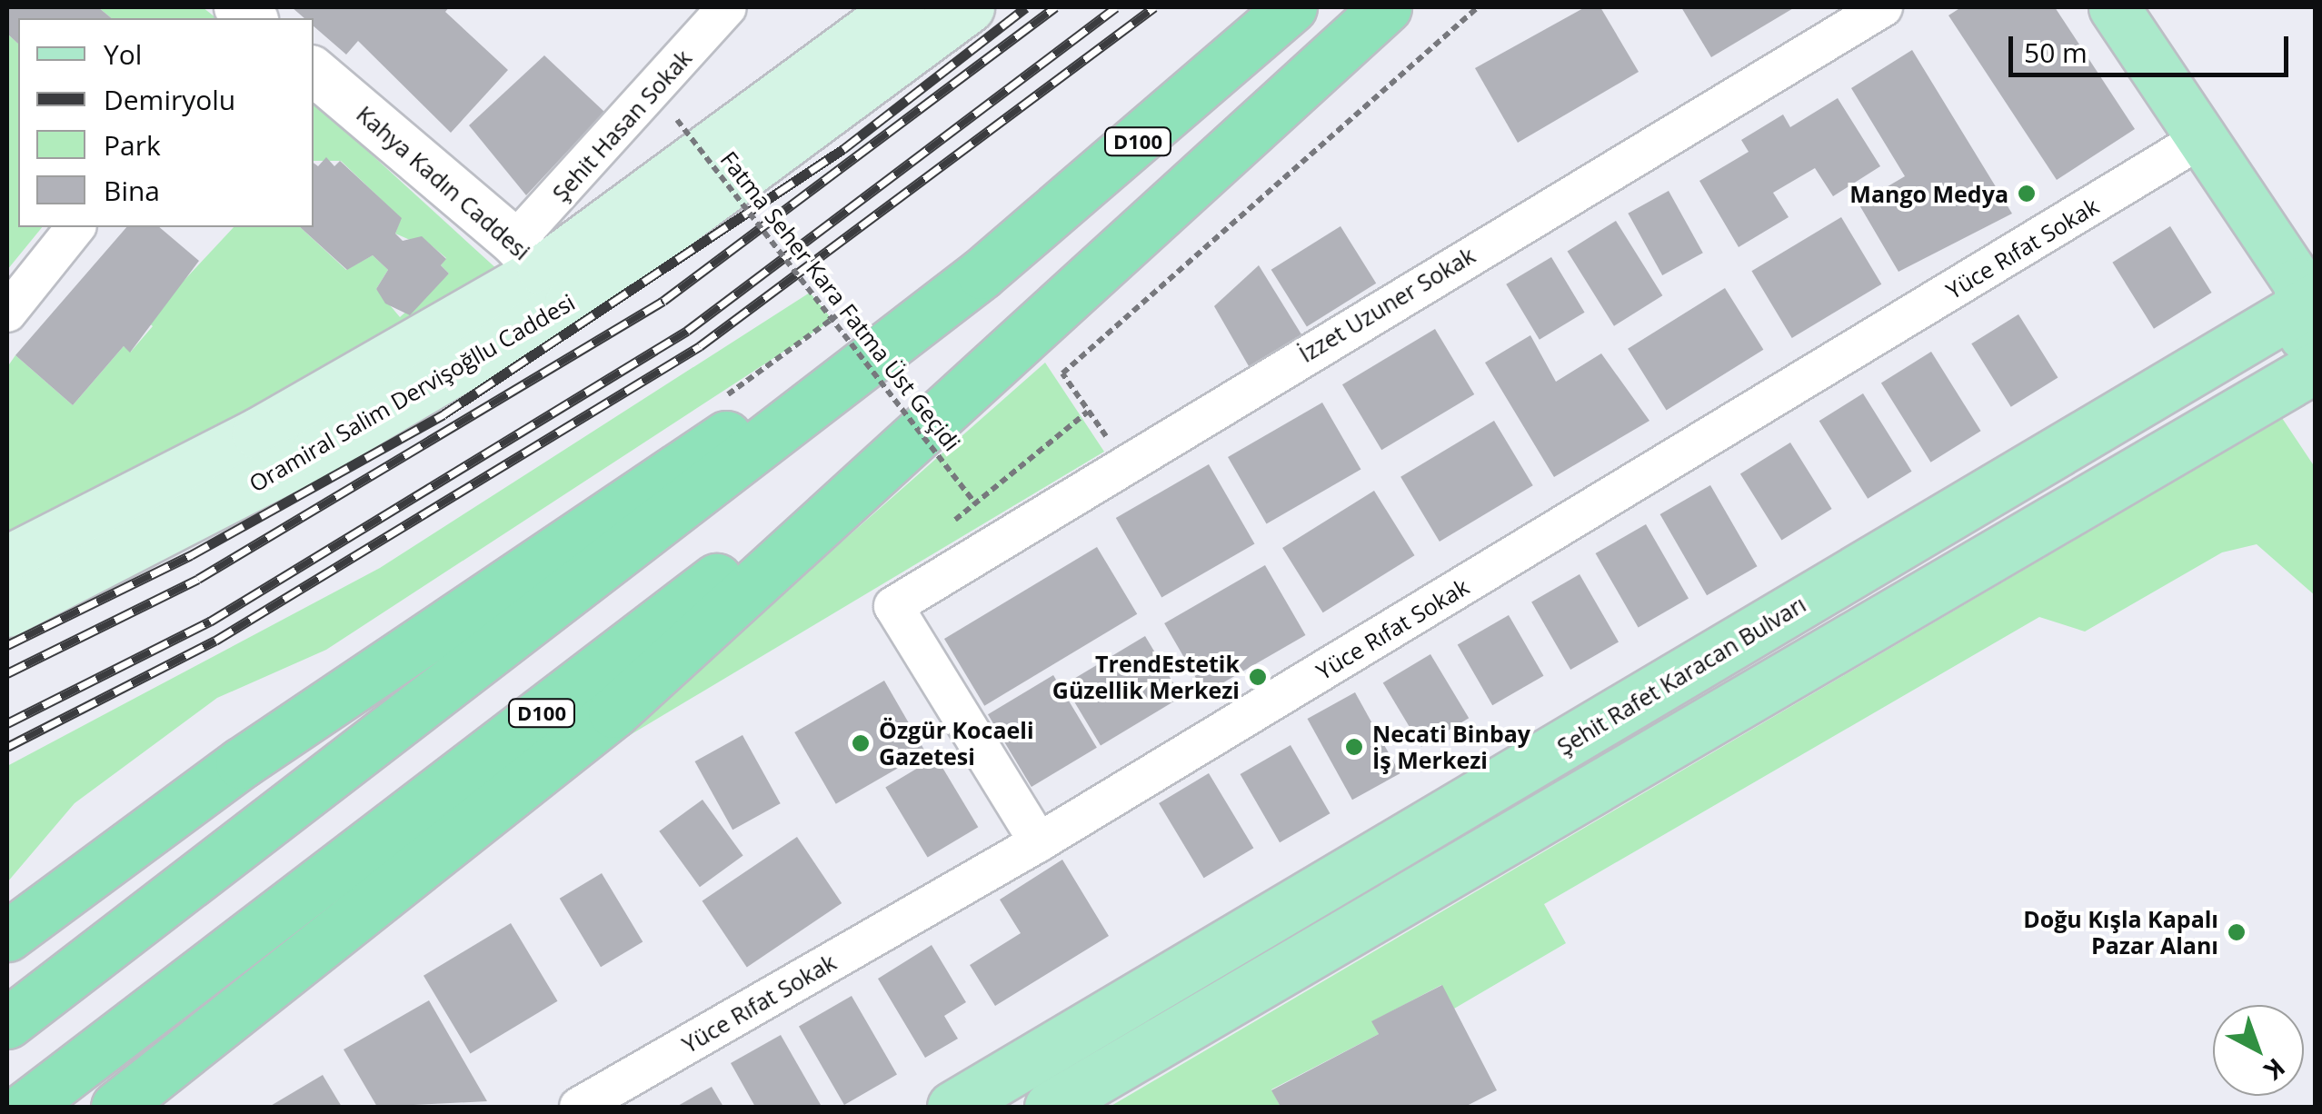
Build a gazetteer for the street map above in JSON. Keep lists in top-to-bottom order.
{
  "streets": {
    "highway": ["D100"],
    "main road": ["Oramiral Salim Dervişoğllu Caddesi", "Şehit Rafet Karacan Bulvarı"],
    "street": [
      "Şehit Hasan Sokak",
      "Kahya Kadın Caddesi",
      "Yüce Rıfat Sokak",
      "İzzet Uzuner Sokak"
    ],
    "path": ["Fatma Seher Kara Fatma Üst Geçidi"]
  },
  "crossings": [
    ["Şehit Hasan Sokak", "Kahya Kadın Caddesi"],
    ["Şehit Hasan Sokak", "Oramiral Salim Dervişoğllu Caddesi"],
    ["Kahya Kadın Caddesi", "Oramiral Salim Dervişoğllu Caddesi"],
    ["Yüce Rıfat Sokak", "İzzet Uzuner Sokak"]
  ],
  "places": [
    "Mango Medya",
    "TrendEstetik Güzellik Merkezi",
    "Özgür Kocaeli Gazetesi",
    "Necati Binbay İş Merkezi",
    "Doğu Kışla Kapalı Pazar Alanı"
  ],
  "legend": [
    "Yol",
    "Demiryolu",
    "Park",
    "Bina"
  ],
  "scale_bar": "50 m",
  "north": "bottom right"
}
